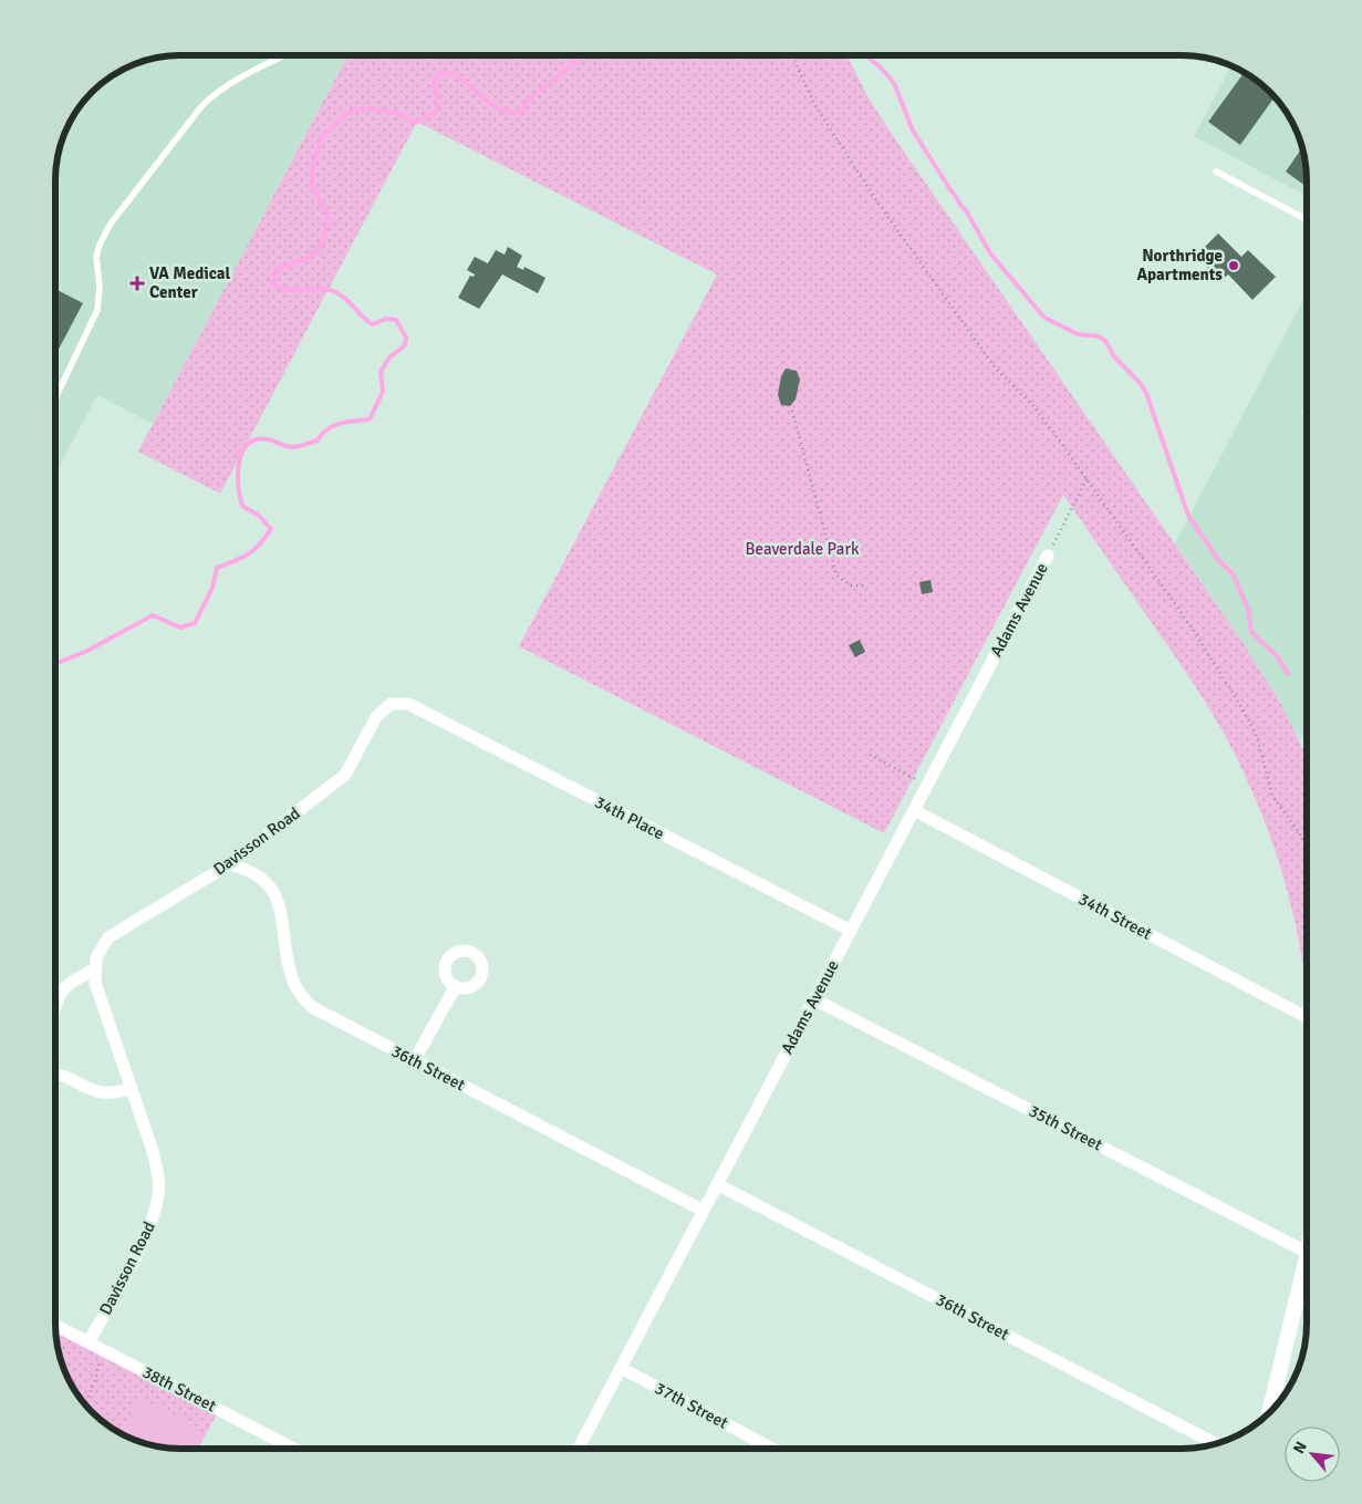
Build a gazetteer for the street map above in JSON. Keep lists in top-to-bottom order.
{
  "streets": {
    "street": [
      "Adams Avenue",
      "34th Place",
      "Davisson Road",
      "34th Street",
      "36th Street",
      "35th Street",
      "38th Street",
      "37th Street"
    ]
  },
  "crossings": [
    ["Adams Avenue", "34th Place"],
    ["Adams Avenue", "34th Street"],
    ["Adams Avenue", "36th Street"],
    ["Adams Avenue", "35th Street"],
    ["Adams Avenue", "37th Street"],
    ["34th Place", "Davisson Road"],
    ["Davisson Road", "36th Street"],
    ["Davisson Road", "38th Street"]
  ],
  "parks": ["Beaverdale Park"],
  "places": {
    "other": ["Northridge Apartments"],
    "health": ["VA Medical Center"]
  },
  "north": "top left"
}
